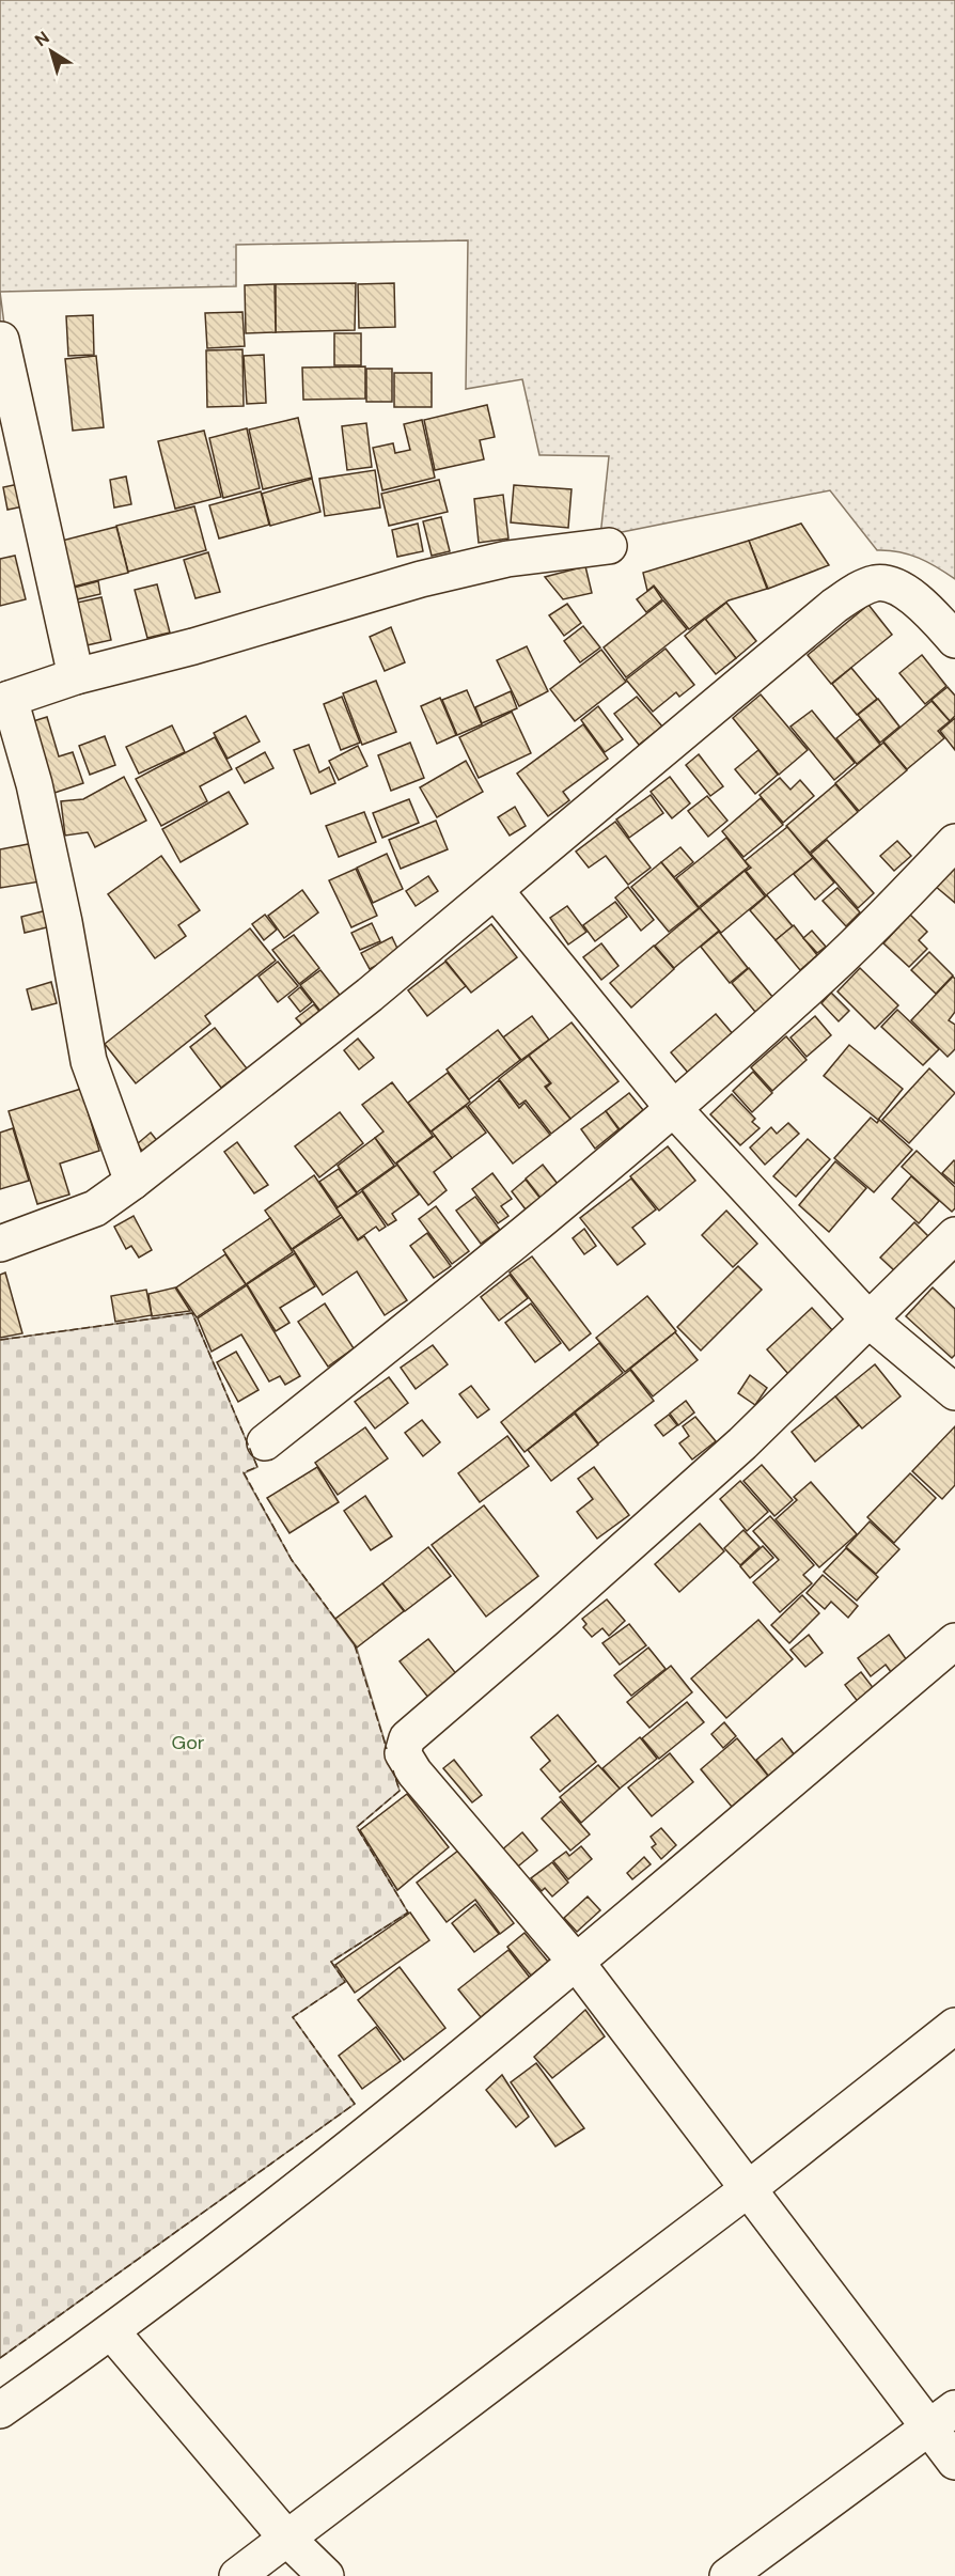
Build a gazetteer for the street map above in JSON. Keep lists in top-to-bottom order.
{
  "parks": ["Gor"],
  "north": "top left"
}
